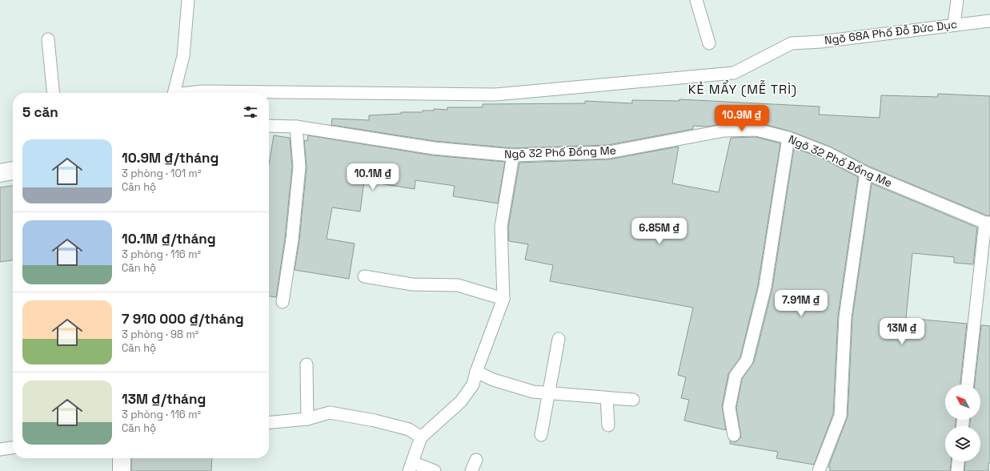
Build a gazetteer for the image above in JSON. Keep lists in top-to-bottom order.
{
  "streets": {
    "lane": ["Ngõ 68A Phố Đỗ Đức Dục", "Ngõ 32 Phố Đồng Me"]
  },
  "districts": ["KẺ MẨY (MỄ TRÌ)"],
  "north": "top left",
  "page": {
    "heading": "5 căn",
    "price": [
      "10.9M ₫",
      "10.1M ₫",
      "6.85M ₫",
      "7.91M ₫",
      "13M ₫"
    ],
    "list": [
      {
        "name": "10.9M ₫/tháng",
        "note": "3 phòng · 101 m² · Căn hộ"
      },
      {
        "name": "10.1M ₫/tháng",
        "note": "3 phòng · 116 m² · Căn hộ"
      },
      {
        "name": "7 910 000 ₫/tháng",
        "note": "3 phòng · 98 m² · Căn hộ"
      },
      {
        "name": "13M ₫/tháng",
        "note": "3 phòng · 116 m² · Căn hộ"
      }
    ]
  }
}
